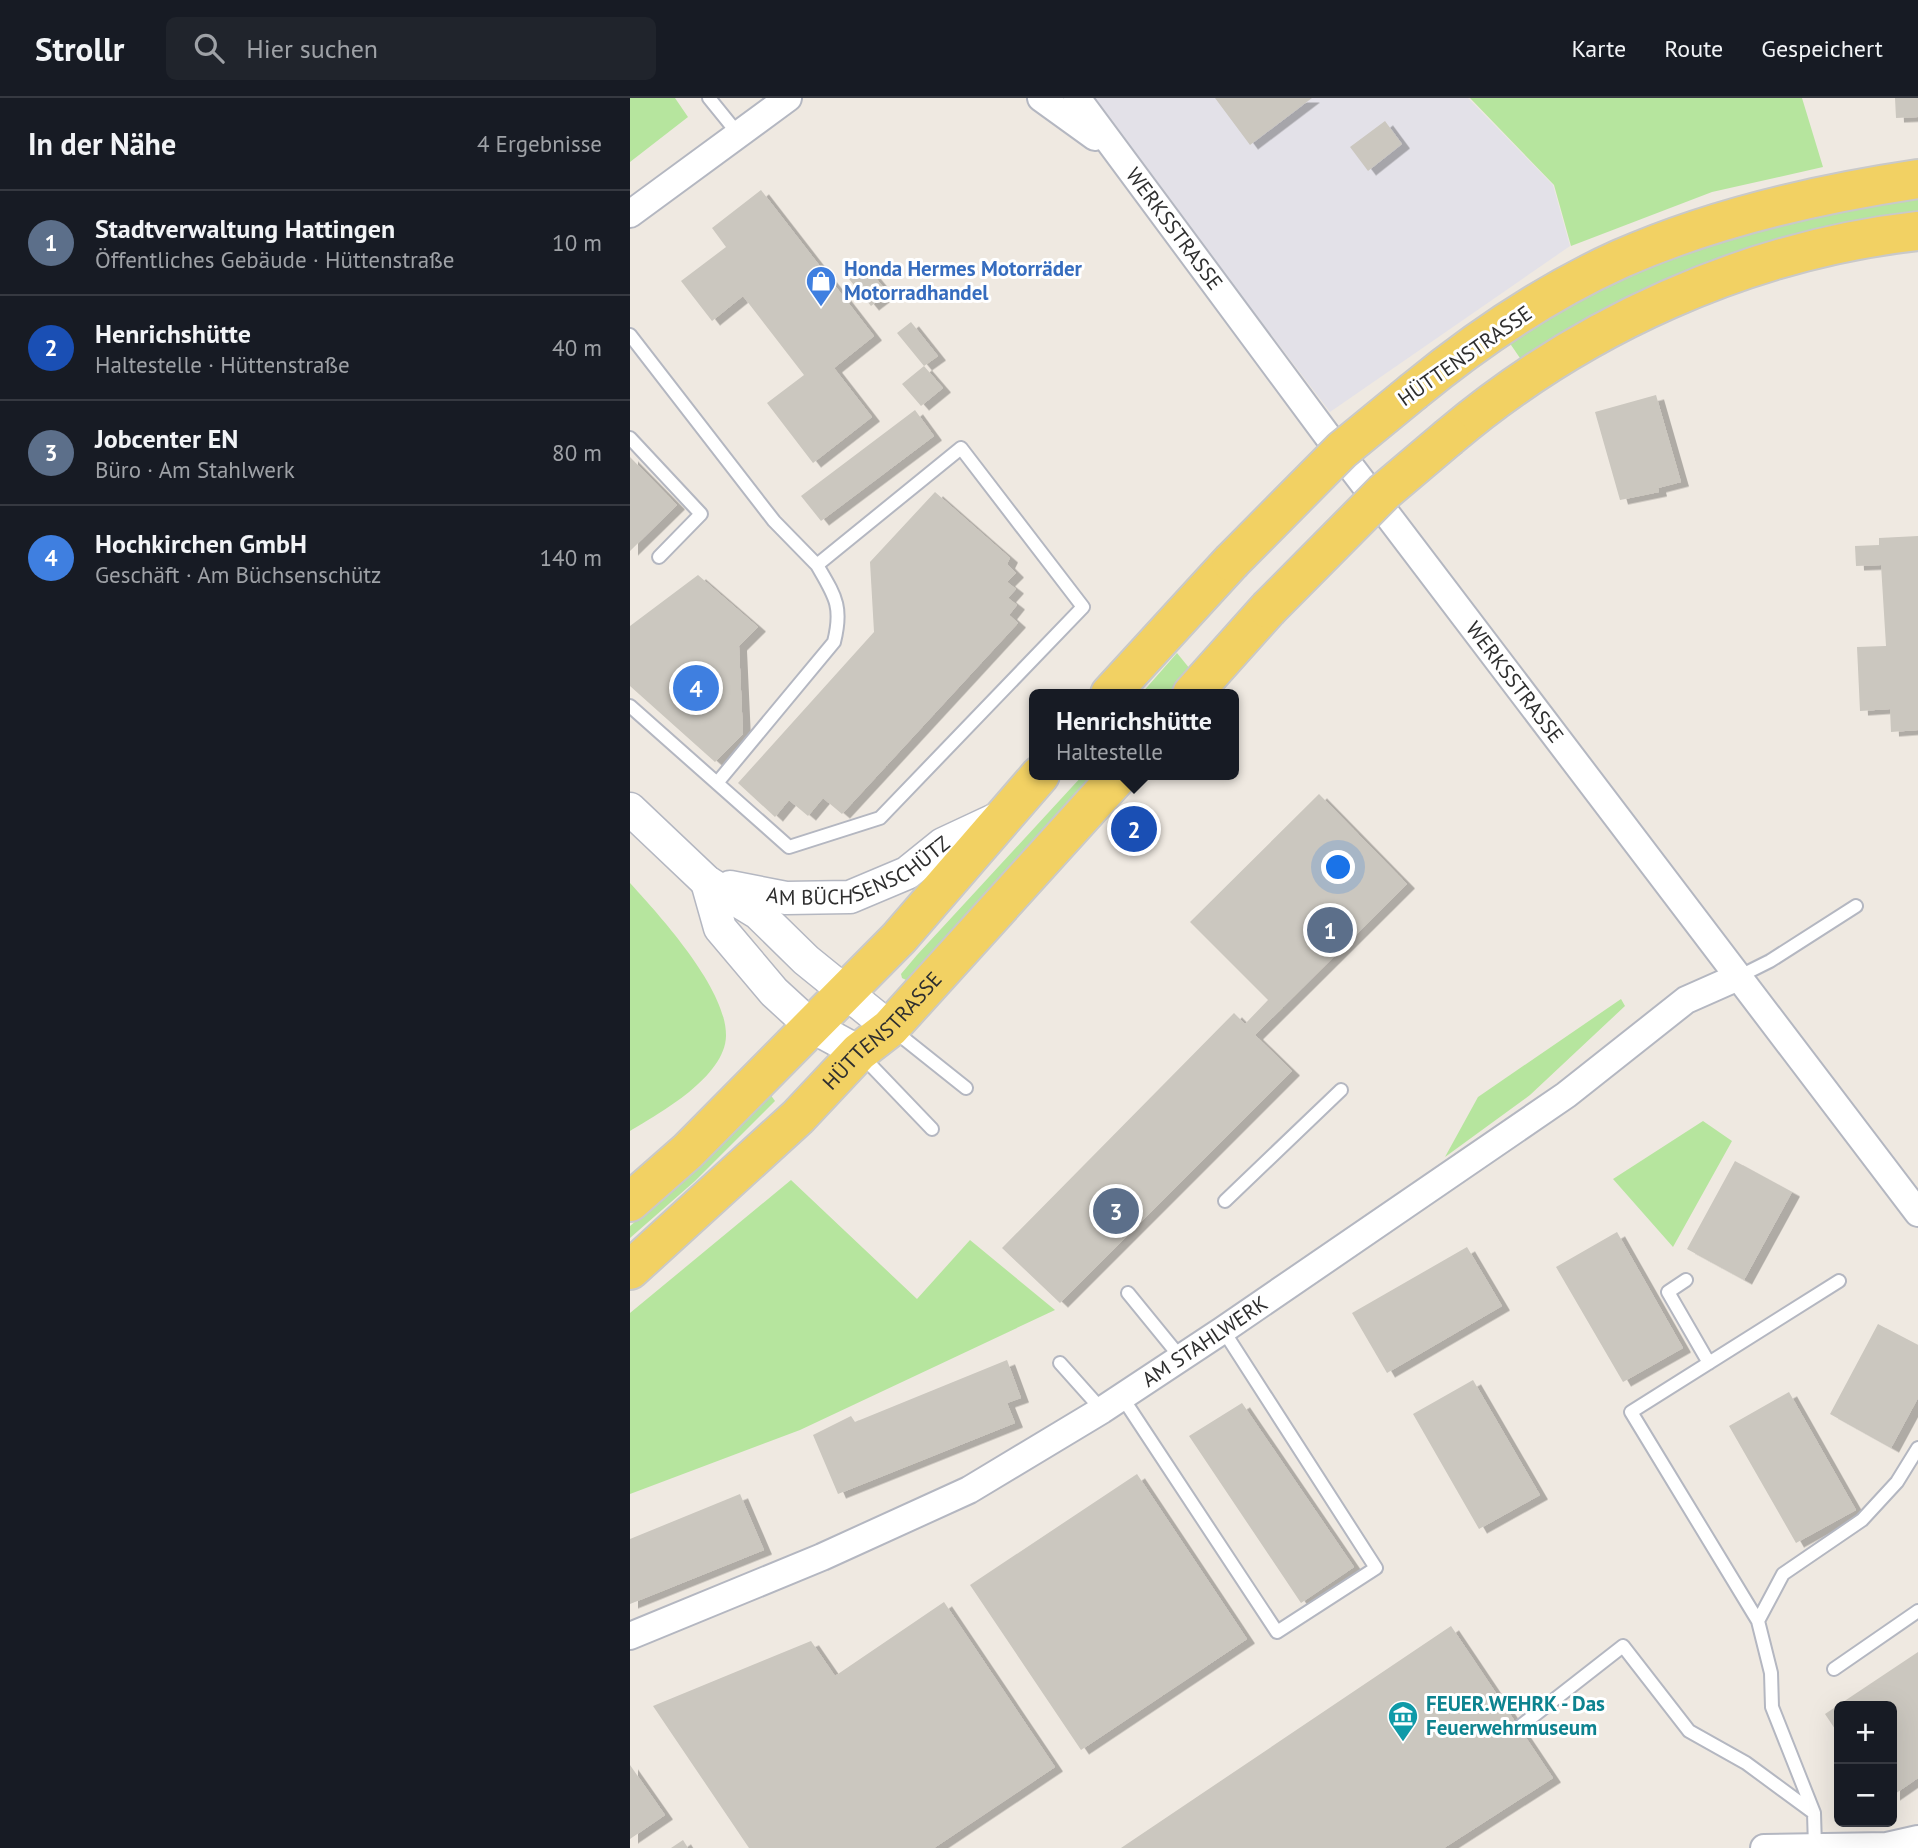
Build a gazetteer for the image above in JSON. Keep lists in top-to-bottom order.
{
  "streets": {
    "main road": ["HÜTTENSTRASSE"],
    "street": ["WERKSSTRASSE", "AM BÜCHSENSCHÜTZ", "AM STAHLWERK"]
  },
  "crossings": [
    ["WERKSSTRASSE", "AM STAHLWERK"],
    ["HÜTTENSTRASSE", "AM BÜCHSENSCHÜTZ"]
  ],
  "places": {
    "shop": ["Honda Hermes Motorräder Motorradhandel"],
    "museum": ["FEUER.WEHRK - Das Feuerwehrmuseum"]
  },
  "page": {
    "header": "Strollr",
    "search": "Hier suchen",
    "nav": ["Karte", "Route", "Gespeichert"],
    "heading": ["In der Nähe", "4 Ergebnisse"],
    "list": [
      {
        "mark": "1",
        "name": "Stadtverwaltung Hattingen",
        "note": "Öffentliches Gebäude · Hüttenstraße",
        "value": "10 m"
      },
      {
        "mark": "2",
        "name": "Henrichshütte",
        "note": "Haltestelle · Hüttenstraße",
        "value": "40 m"
      },
      {
        "mark": "3",
        "name": "Jobcenter EN",
        "note": "Büro · Am Stahlwerk",
        "value": "80 m"
      },
      {
        "mark": "4",
        "name": "Hochkirchen GmbH",
        "note": "Geschäft · Am Büchsenschütz",
        "value": "140 m"
      }
    ],
    "pins": [
      "4",
      "2",
      "1",
      "3"
    ],
    "popup": ["Henrichshütte", "Haltestelle"],
    "map_buttons": ["+", "−"]
  }
}
